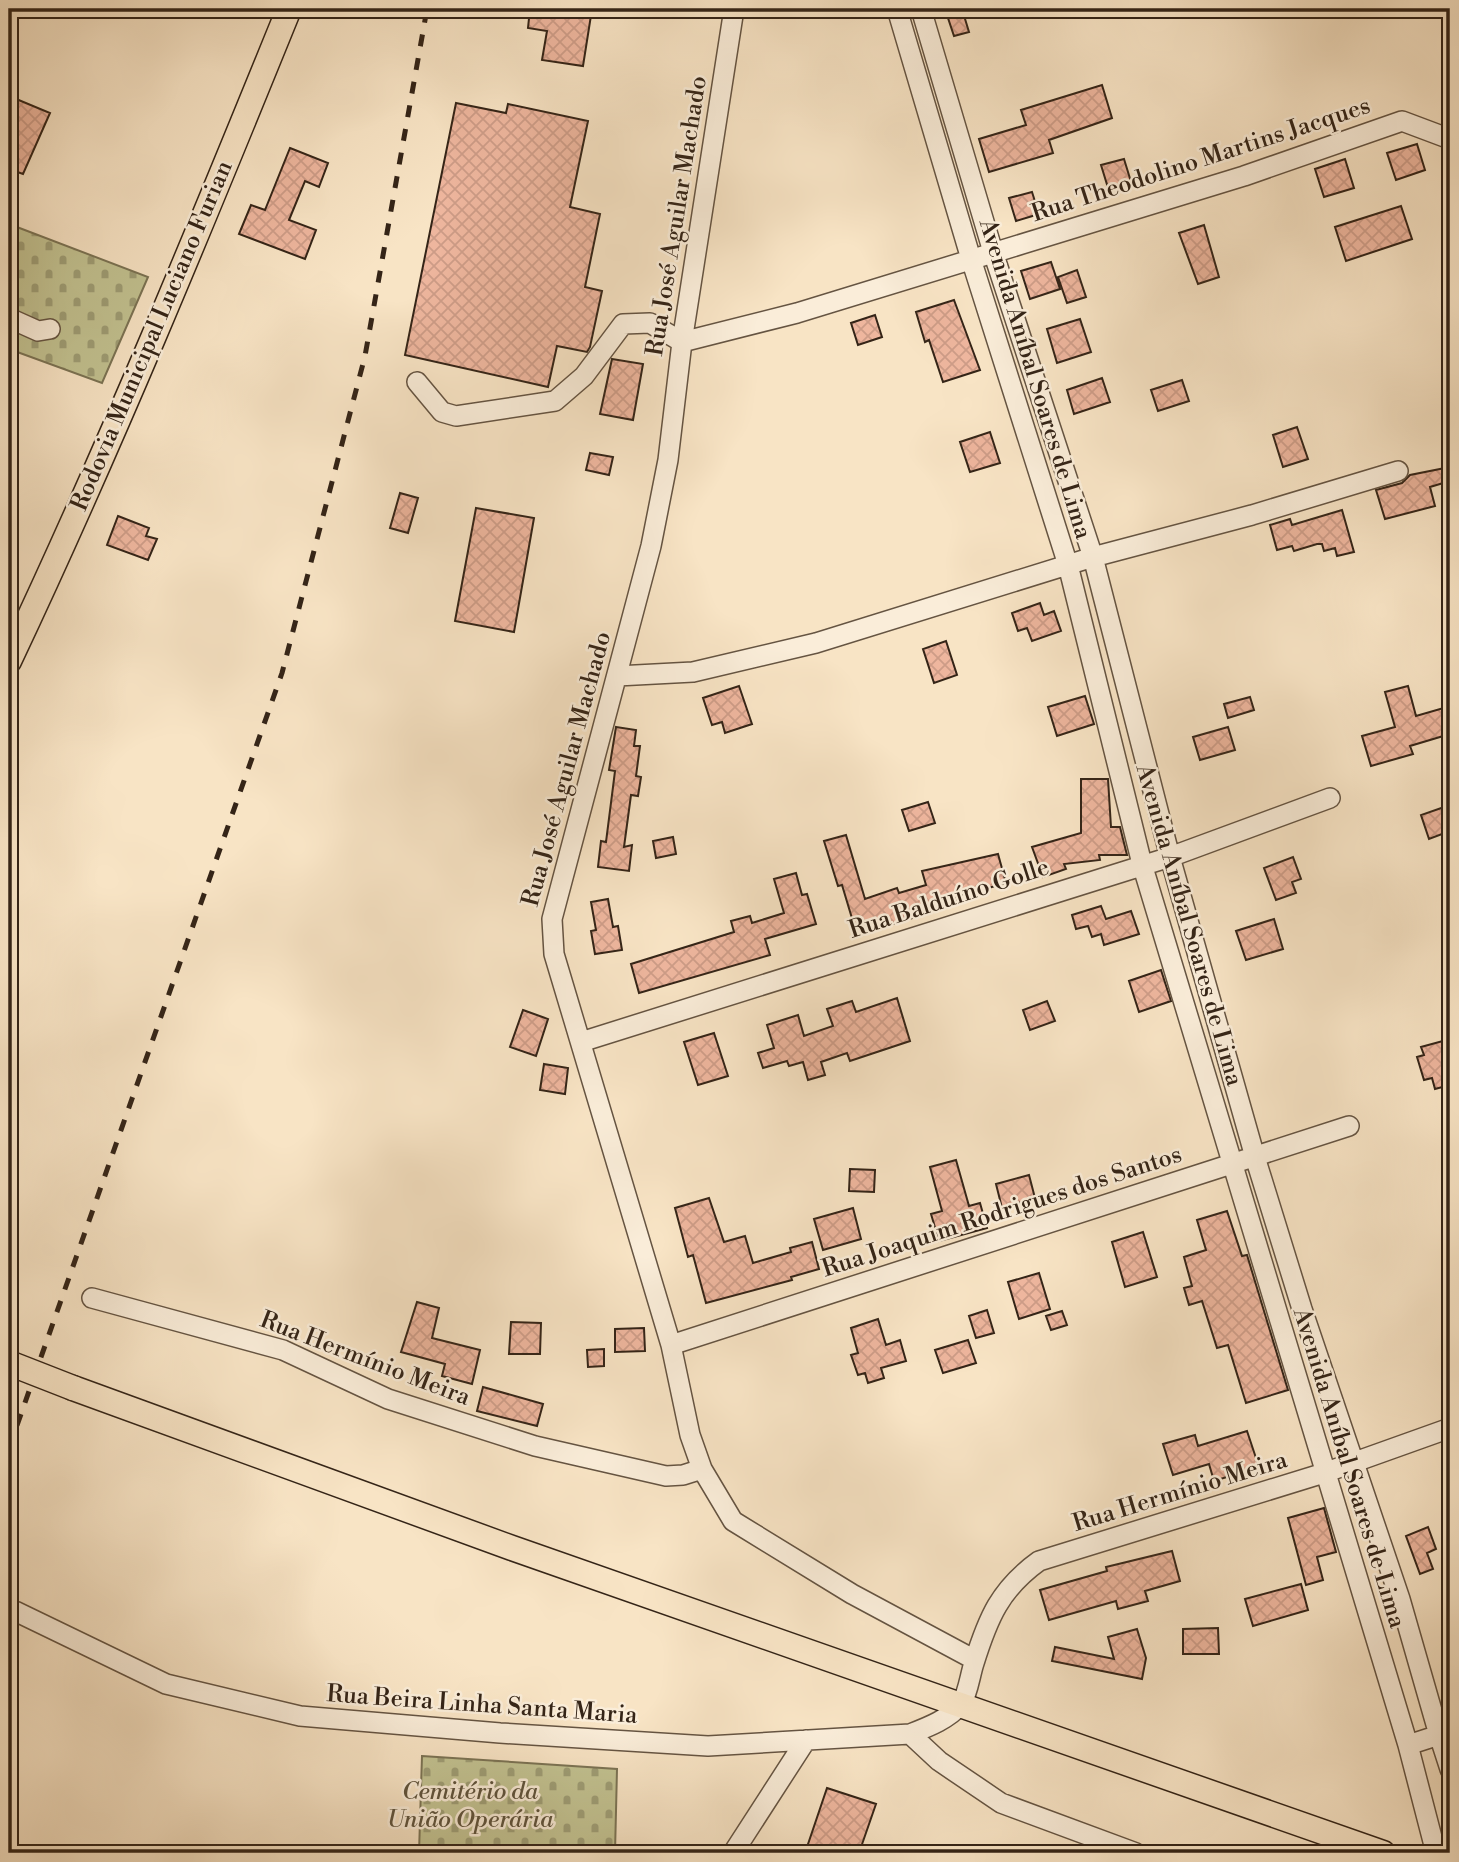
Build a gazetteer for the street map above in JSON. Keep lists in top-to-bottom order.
{
  "streets": {
    "main road": ["Rodovia Municipal Luciano Furian"],
    "street": [
      "Rua Theodolino Martins Jacques",
      "Rua José Aguilar Machado",
      "Avenida Aníbal Soares de Lima",
      "Rua Balduíno Golle",
      "Rua Joaquim Rodrigues dos Santos",
      "Rua Hermínio Meira",
      "Rua Beira Linha Santa Maria"
    ]
  },
  "crossings": [
    ["Rua Theodolino Martins Jacques", "Rua José Aguilar Machado"],
    ["Rua Theodolino Martins Jacques", "Avenida Aníbal Soares de Lima"],
    ["Rua José Aguilar Machado", "Rua Balduíno Golle"],
    ["Rua José Aguilar Machado", "Rua Joaquim Rodrigues dos Santos"],
    ["Rua José Aguilar Machado", "Rua Hermínio Meira"],
    ["Avenida Aníbal Soares de Lima", "Rua Balduíno Golle"],
    ["Avenida Aníbal Soares de Lima", "Rua Joaquim Rodrigues dos Santos"],
    ["Avenida Aníbal Soares de Lima", "Rua Hermínio Meira"],
    ["Rua Hermínio Meira", "Rua Beira Linha Santa Maria"]
  ],
  "parks": ["Cemitério da União Operária"]
}
